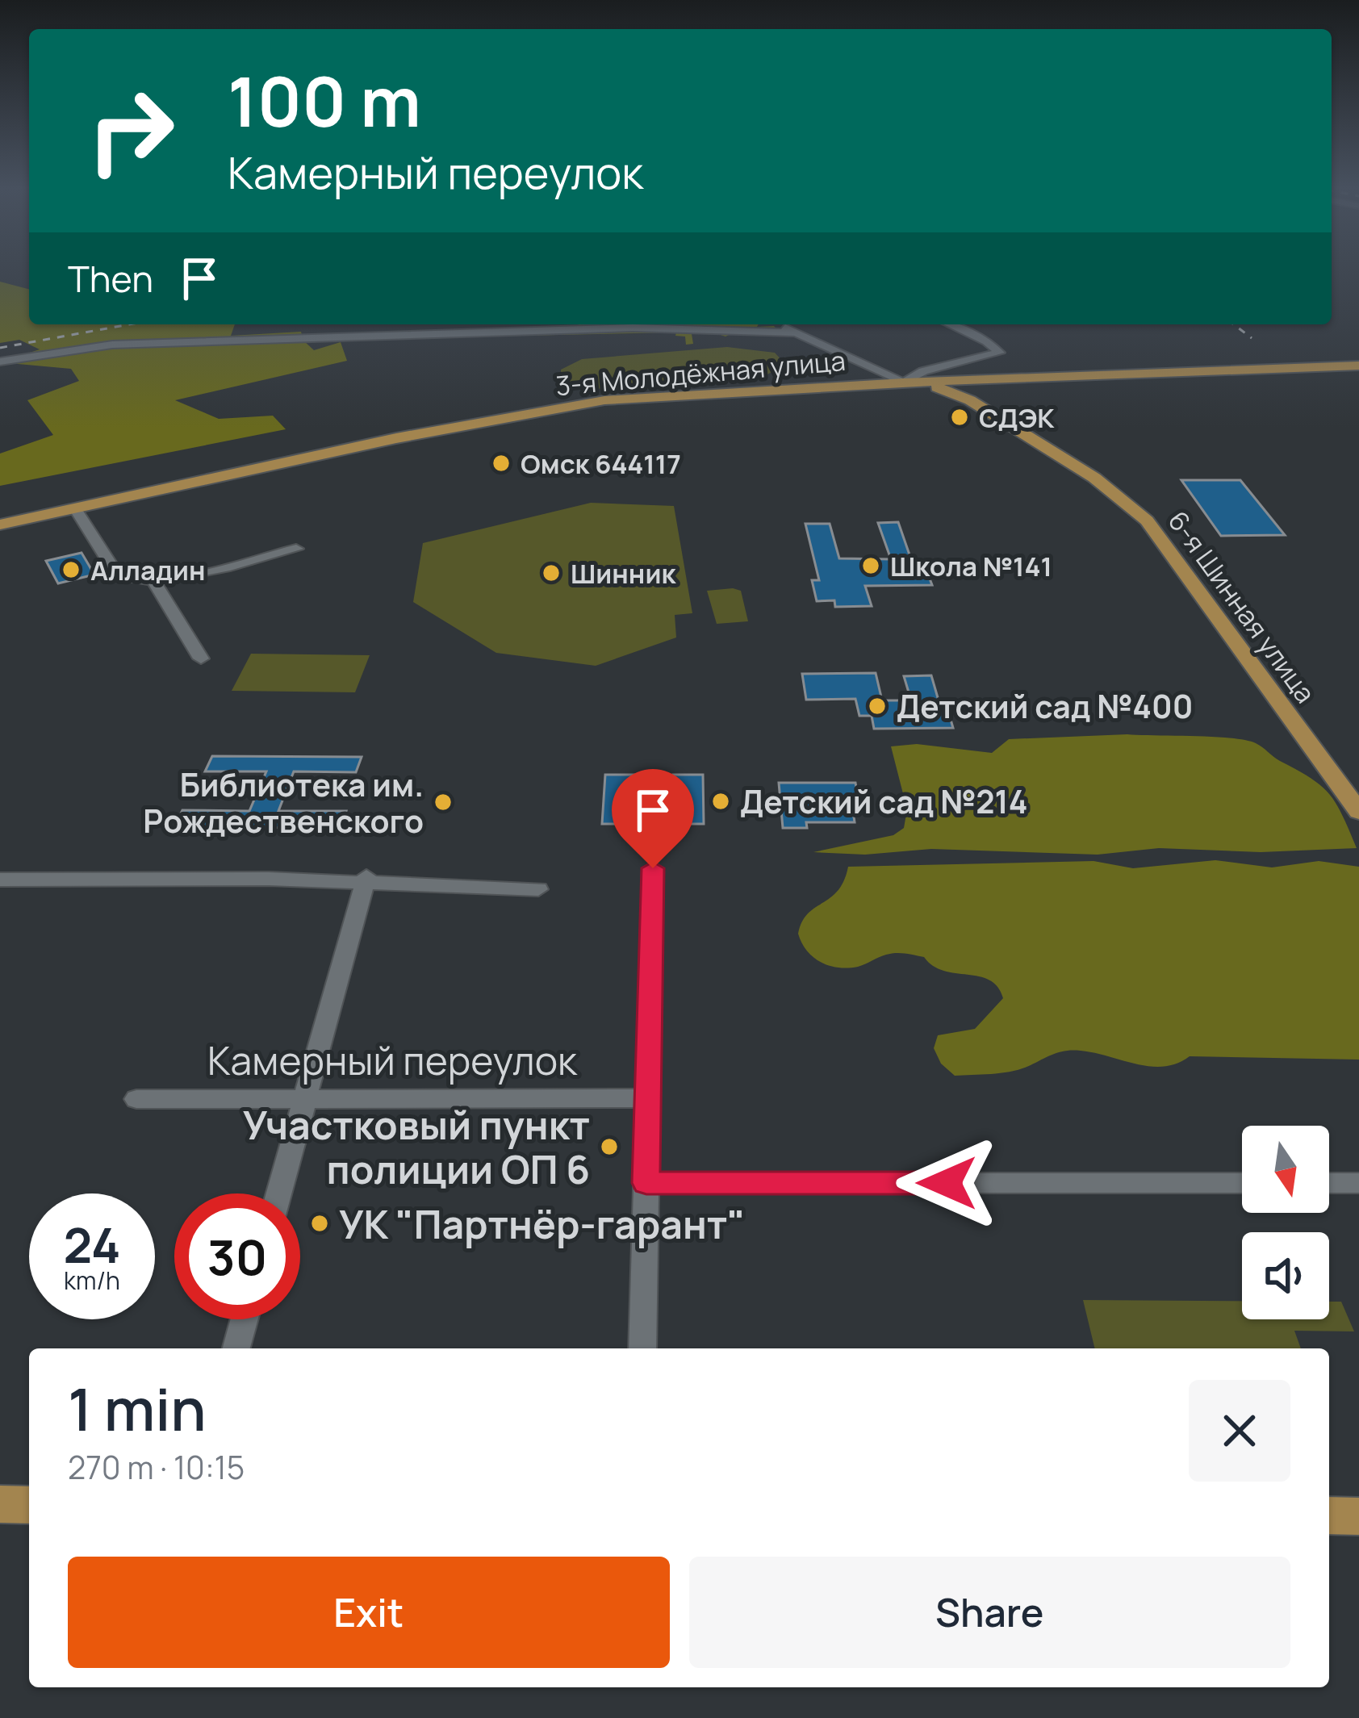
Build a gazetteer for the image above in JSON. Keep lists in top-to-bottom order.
{
  "streets": {
    "main road": ["3-я Молодёжная улица", "6-я Шинная улица"],
    "street": ["Камерный переулок"]
  },
  "crossings": [
    ["3-я Молодёжная улица", "6-я Шинная улица"]
  ],
  "places": [
    "СДЭК",
    "Омск 644117",
    "Школа №141",
    "Алладин",
    "Шинник",
    "Детский сад №400",
    "Детский сад №214",
    "Библиотека им. Рождественского",
    "Участковый пункт полиции ОП 6",
    "УК \"Партнёр-гарант\""
  ],
  "north": "bottom",
  "page": {
    "turn": ["100 m", "Камерный переулок"],
    "then": "Then",
    "speed": "24 km/h",
    "limit": "30",
    "heading": ["1 min", "270 m · 10:15"],
    "buttons": ["Exit", "Share"]
  }
}
